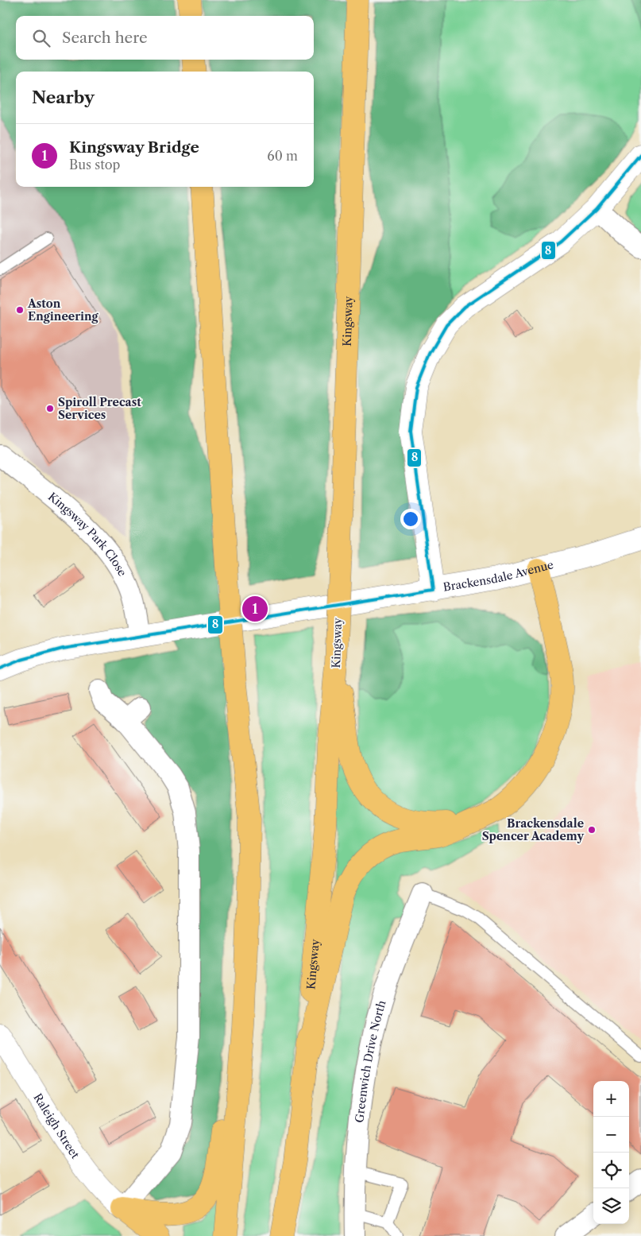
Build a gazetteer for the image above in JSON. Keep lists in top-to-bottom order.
{
  "streets": {
    "highway": ["Kingsway"],
    "street": [
      "Kingsway Park Close",
      "Brackensdale Avenue",
      "Greenwich Drive North",
      "Raleigh Street"
    ]
  },
  "crossings": [
    ["Kingsway Park Close", "Brackensdale Avenue"]
  ],
  "places": ["Aston Engineering", "Spiroll Precast Services", "Brackensdale Spencer Academy"],
  "lines": ["transit line 8"],
  "page": {
    "search": "Search here",
    "heading": "Nearby",
    "list": [
      {
        "mark": "1",
        "name": "Kingsway Bridge",
        "note": "Bus stop",
        "value": "60 m"
      }
    ],
    "pins": "1",
    "map_buttons": ["+", "−"]
  }
}
